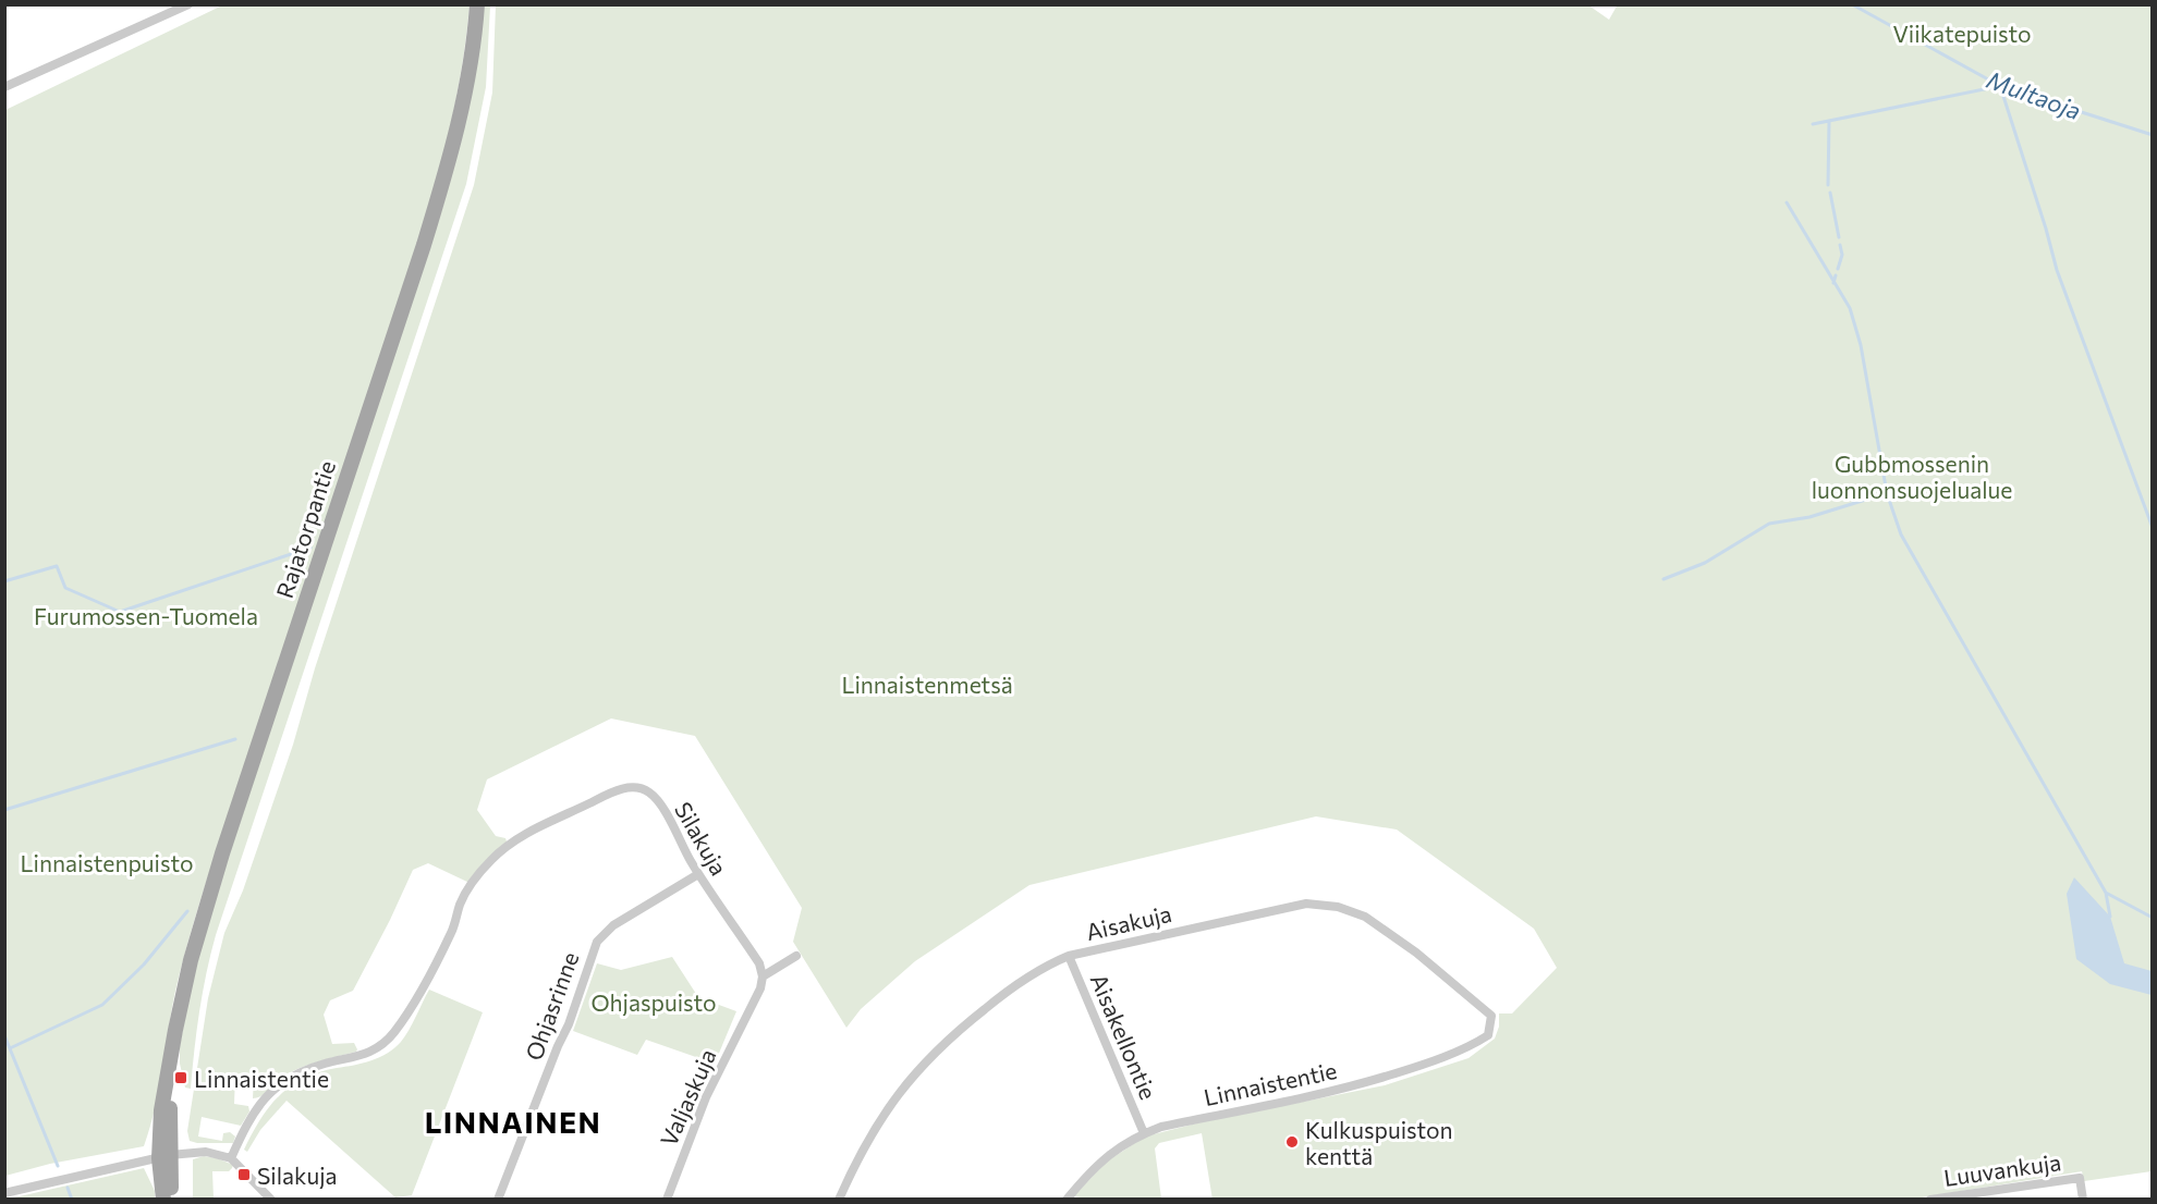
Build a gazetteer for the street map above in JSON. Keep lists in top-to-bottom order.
{
  "streets": {
    "main road": ["Rajatorpantie"],
    "street": [
      "Silakuja",
      "Aisakuja",
      "Ohjasrinne",
      "Aisakellontie",
      "Linnaistentie",
      "Valjaskuja",
      "Luuvankuja"
    ]
  },
  "crossings": [
    ["Silakuja", "Ohjasrinne"],
    ["Silakuja", "Valjaskuja"],
    ["Aisakuja", "Aisakellontie"],
    ["Aisakuja", "Linnaistentie"],
    ["Aisakellontie", "Linnaistentie"]
  ],
  "districts": ["LINNAINEN"],
  "water": ["Multaoja"],
  "parks": [
    "Viikatepuisto",
    "Gubbmossenin luonnonsuojelualue",
    "Furumossen-Tuomela",
    "Linnaistenmetsä",
    "Linnaistenpuisto",
    "Ohjaspuisto"
  ],
  "places": {
    "transit": ["Linnaistentie", "Silakuja"],
    "other": ["Kulkuspuiston kenttä"]
  }
}
